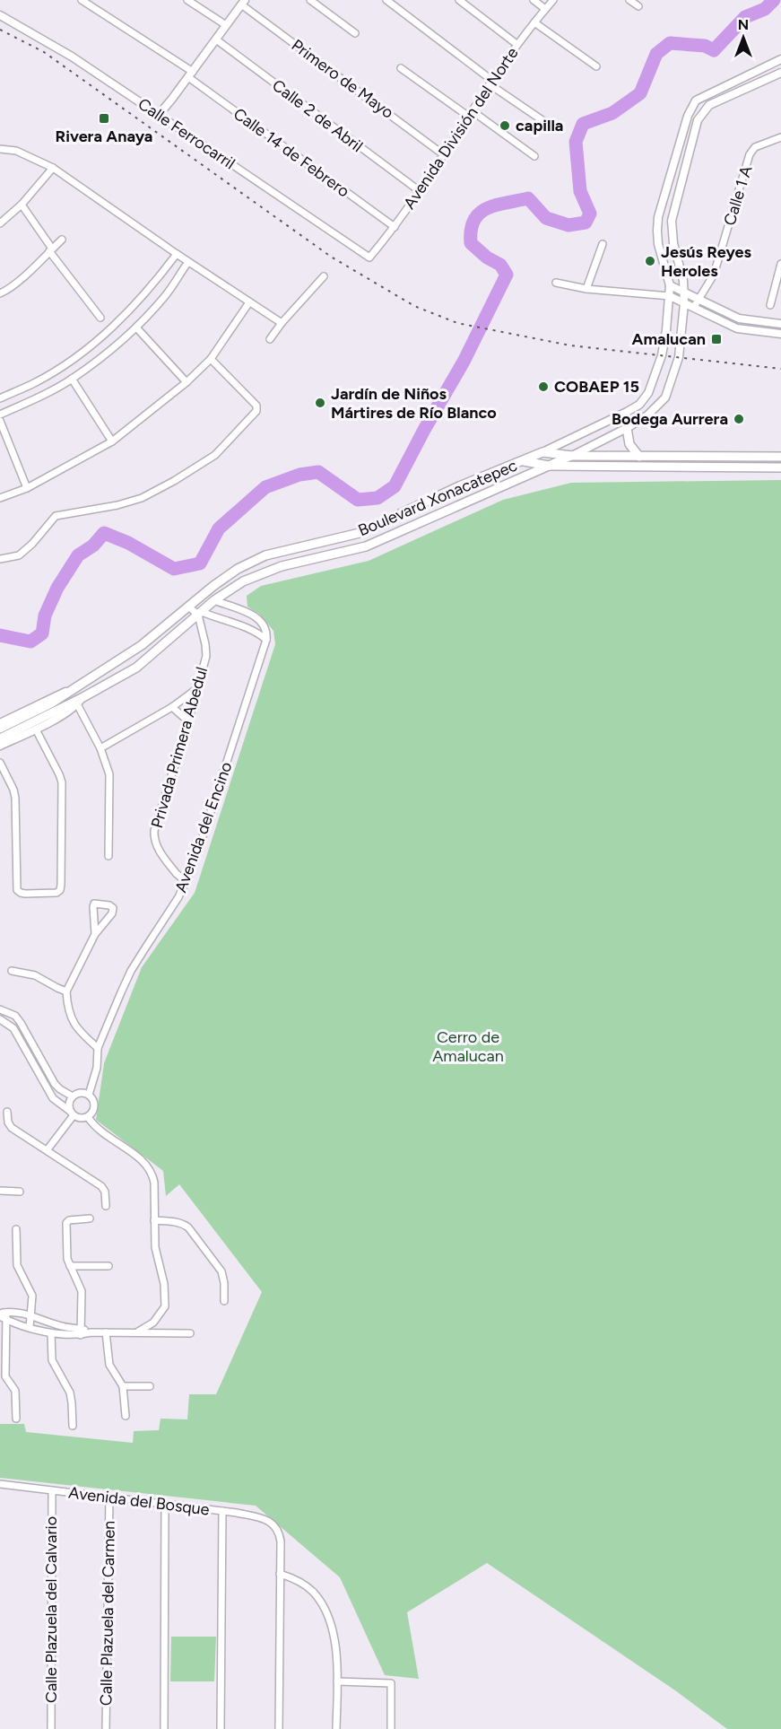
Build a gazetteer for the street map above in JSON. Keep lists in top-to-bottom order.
{
  "streets": {
    "main road": ["Boulevard Xonacatepec"],
    "street": [
      "Primero de Mayo",
      "Calle 2 de Abril",
      "Avenida División del Norte",
      "Calle Ferrocarril",
      "Calle 14 de Febrero",
      "Calle 1 A",
      "Privada Primera Abedul",
      "Avenida del Encino",
      "Avenida del Bosque",
      "Calle Plazuela del Calvario",
      "Calle Plazuela del Carmen"
    ]
  },
  "crossings": [
    ["Primero de Mayo", "Avenida División del Norte"],
    ["Calle 2 de Abril", "Avenida División del Norte"],
    ["Avenida División del Norte", "Calle Ferrocarril"],
    ["Avenida División del Norte", "Calle 14 de Febrero"],
    ["Boulevard Xonacatepec", "Privada Primera Abedul"],
    ["Privada Primera Abedul", "Avenida del Encino"],
    ["Avenida del Bosque", "Calle Plazuela del Calvario"],
    ["Avenida del Bosque", "Calle Plazuela del Carmen"]
  ],
  "parks": ["Cerro de Amalucan"],
  "places": {
    "transit": ["Rivera Anaya", "Amalucan"],
    "other": [
      "capilla",
      "Jesús Reyes Heroles",
      "COBAEP 15",
      "Jardín de Niños Mártires de Río Blanco",
      "Bodega Aurrera"
    ]
  },
  "north": "top"
}
